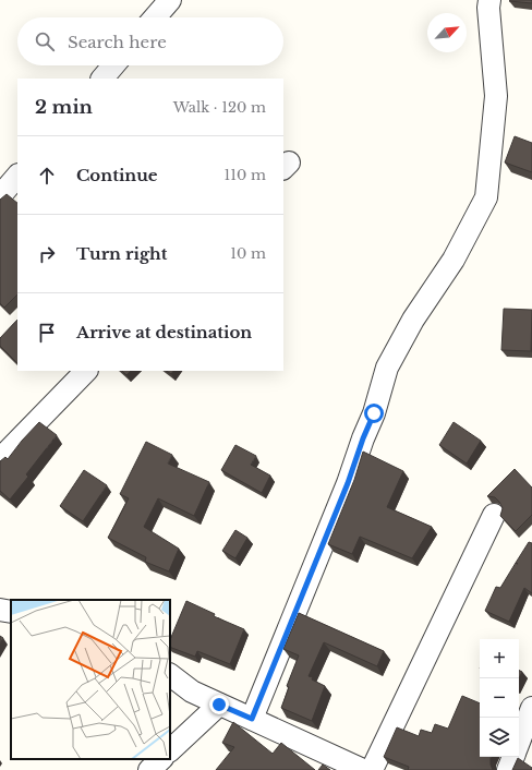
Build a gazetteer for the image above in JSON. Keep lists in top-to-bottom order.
{
  "north": "top right",
  "page": {
    "search": "Search here",
    "heading": ["2 min", "Walk · 120 m"],
    "list": [
      ["Continue", "110 m"],
      ["Turn right", "10 m"],
      "Arrive at destination"
    ],
    "map_buttons": ["+", "−"]
  }
}
